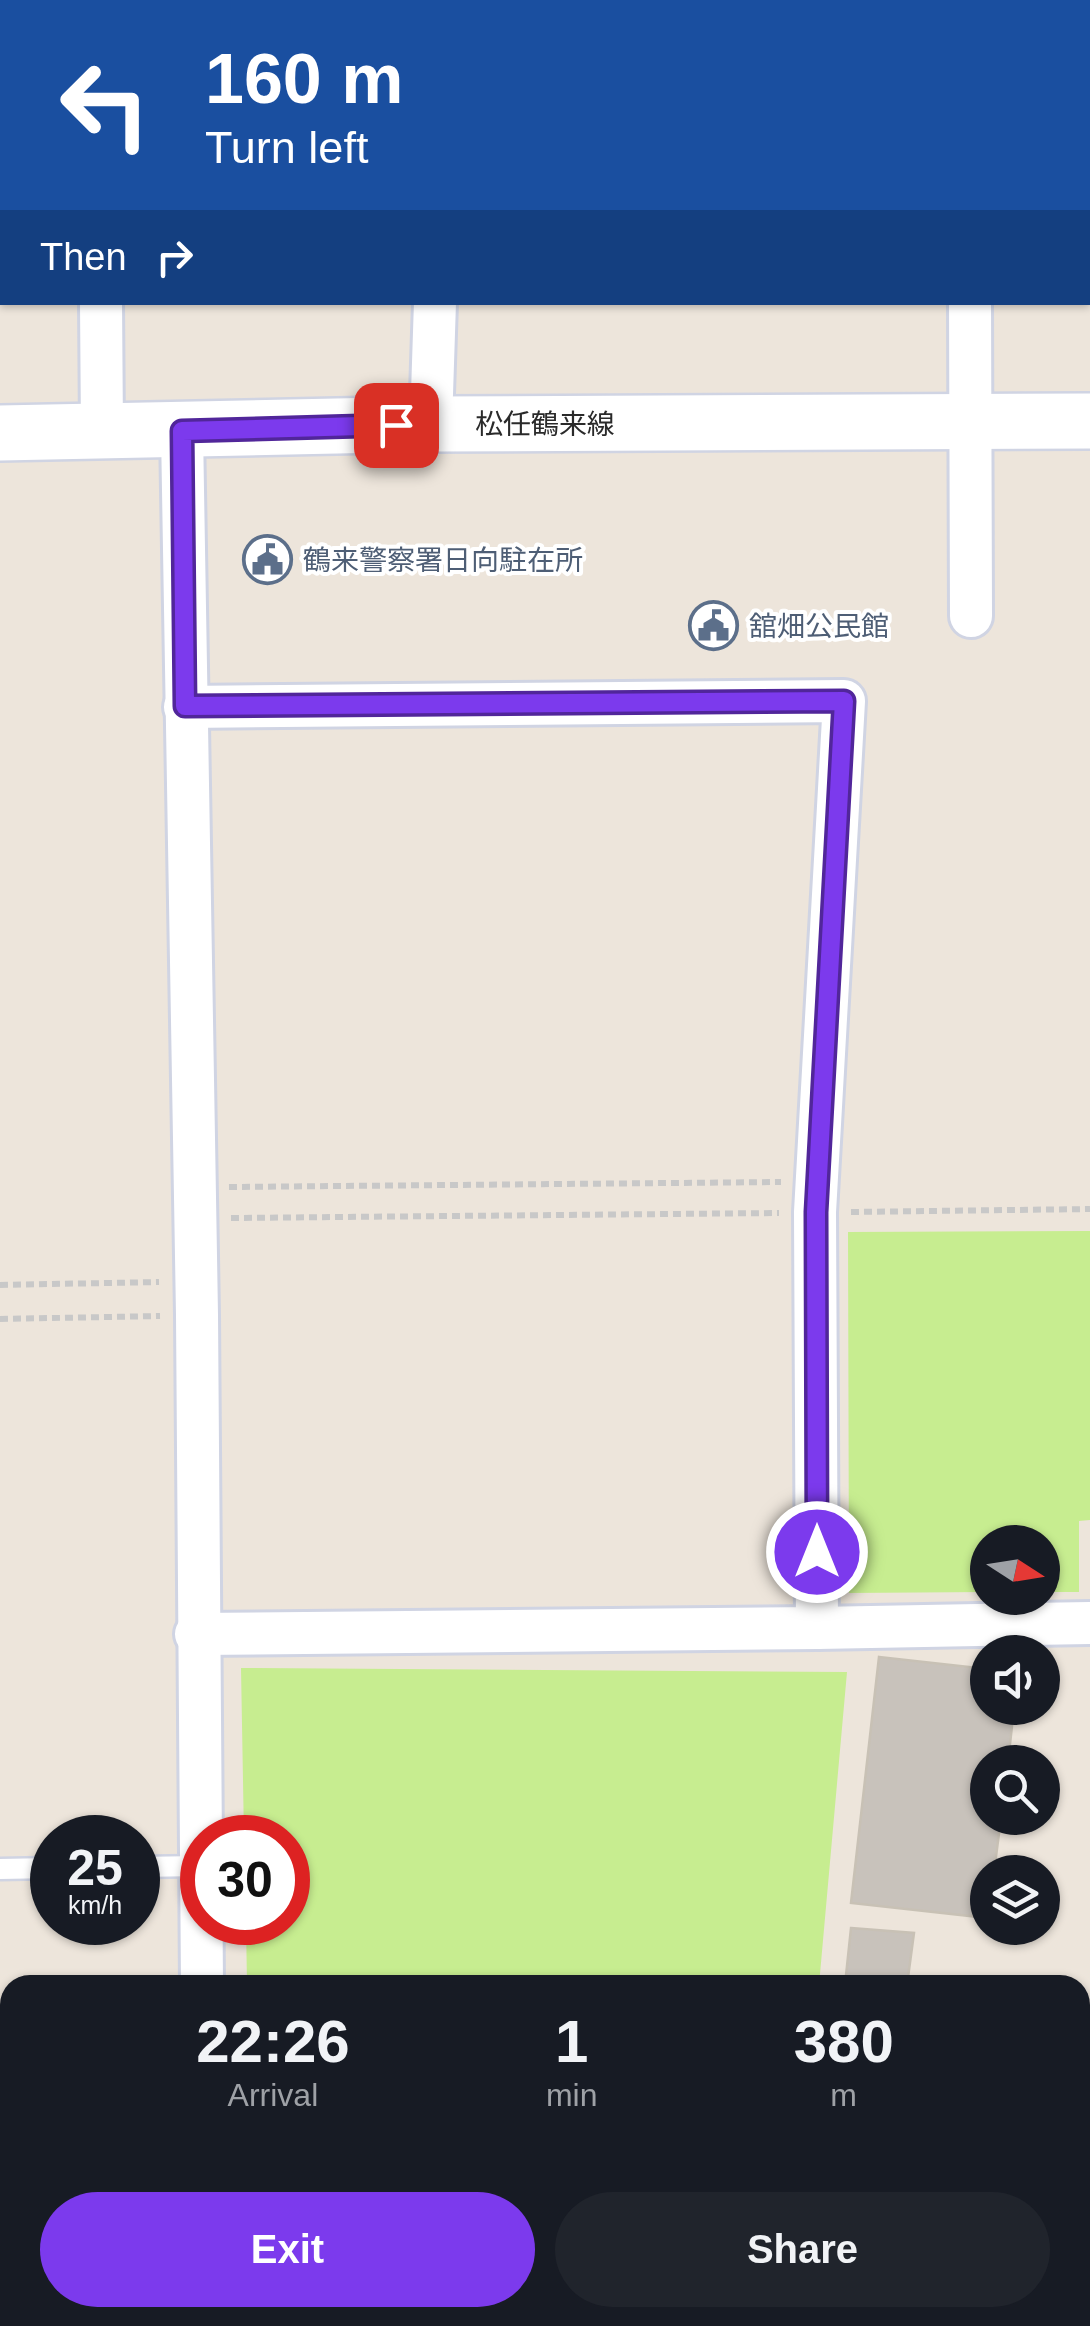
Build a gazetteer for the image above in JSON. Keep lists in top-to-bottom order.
{
  "streets": {
    "main road": ["松任鶴来線"]
  },
  "places": {
    "public building": ["鶴来警察署日向駐在所", "舘畑公民館"]
  },
  "north": "right",
  "page": {
    "turn": ["160 m", "Turn left"],
    "then": "Then",
    "speed": "25 km/h",
    "limit": "30",
    "eta": [
      "22:26",
      "Arrival",
      "1",
      "min",
      "380",
      "m"
    ],
    "buttons": ["Exit", "Share"]
  }
}
